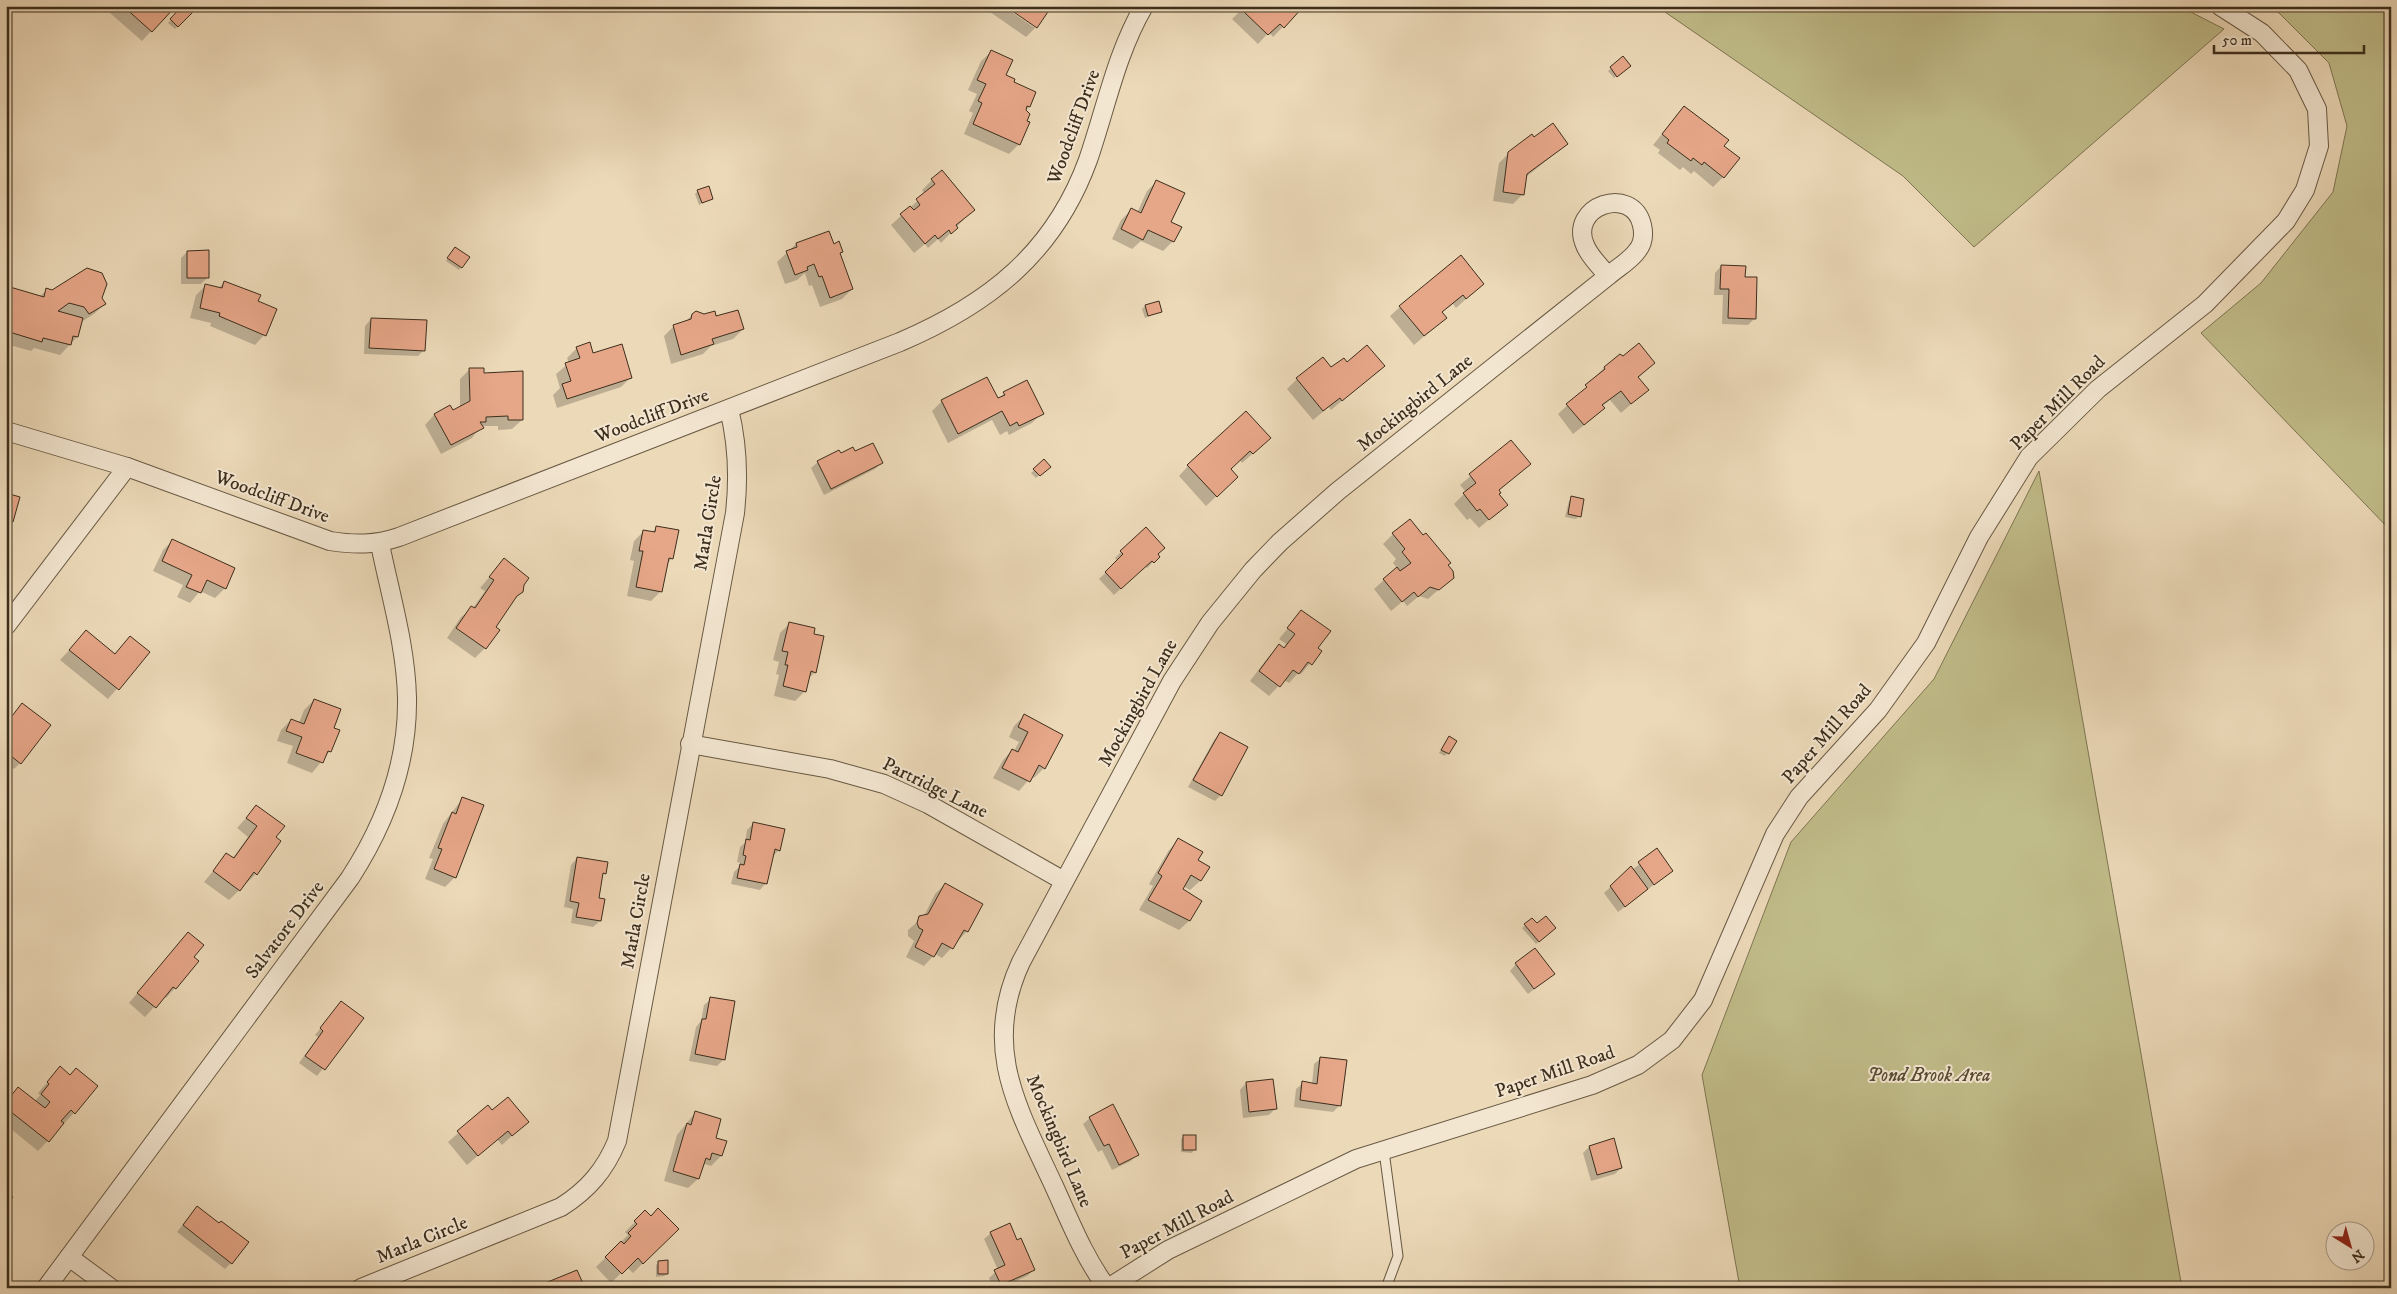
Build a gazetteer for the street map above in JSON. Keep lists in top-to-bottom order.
{
  "streets": {
    "street": [
      "Woodcliff Drive",
      "Mockingbird Lane",
      "Paper Mill Road",
      "Marla Circle",
      "Partridge Lane",
      "Salvatore Drive"
    ]
  },
  "crossings": [
    ["Woodcliff Drive", "Marla Circle"],
    ["Woodcliff Drive", "Salvatore Drive"],
    ["Mockingbird Lane", "Paper Mill Road"],
    ["Mockingbird Lane", "Partridge Lane"],
    ["Marla Circle", "Partridge Lane"]
  ],
  "parks": ["Pond Brook Area"],
  "scale_bar": "50 m",
  "north": "bottom right"
}
